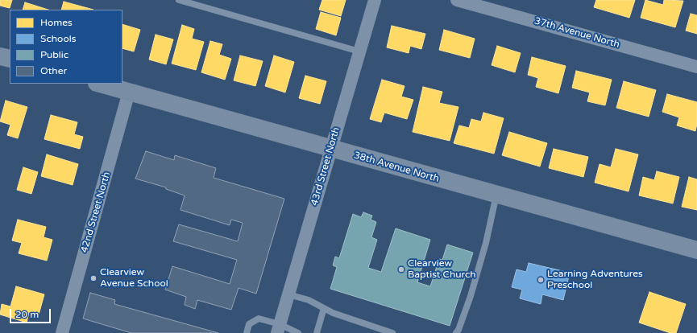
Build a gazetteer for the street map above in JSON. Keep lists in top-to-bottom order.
{
  "streets": {
    "main road": ["38th Avenue North"],
    "street": ["37th Avenue North", "43rd Street North", "42nd Street North"]
  },
  "crossings": [
    ["43rd Street North", "38th Avenue North"],
    ["38th Avenue North", "42nd Street North"]
  ],
  "places": ["Clearview Baptist Church", "Clearview Avenue School", "Learning Adventures Preschool"],
  "legend": [
    "Homes",
    "Schools",
    "Public",
    "Other"
  ],
  "scale_bar": "20 m"
}
